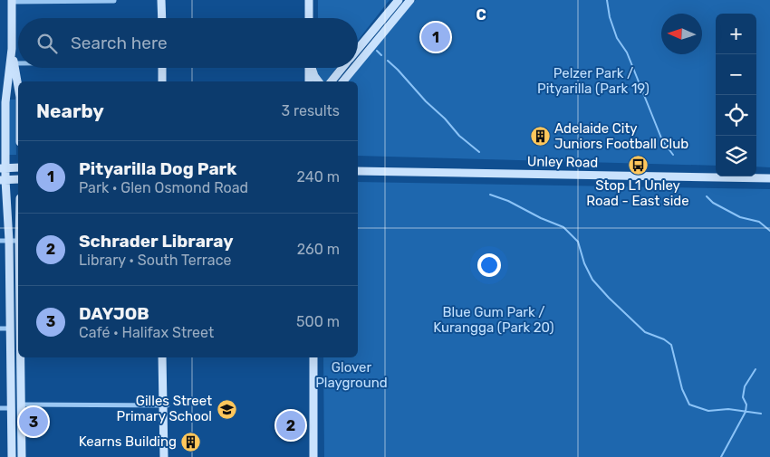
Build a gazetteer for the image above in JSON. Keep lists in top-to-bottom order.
{
  "streets": {
    "street": ["Unley Road"]
  },
  "parks": ["Pelzer Park / Pityarilla (Park 19)", "Blue Gum Park / Kurangga (Park 20)", "Glover Playground"],
  "places": {
    "building": ["Adelaide City Juniors Football Club", "Kearns Building"],
    "bus stop": ["Stop L1 Unley Road - East side"],
    "school or university": ["Gilles Street Primary School"]
  },
  "north": "left",
  "page": {
    "map_buttons": ["+", "−"],
    "search": "Search here",
    "pins": ["1", "3", "2"],
    "heading": ["Nearby", "3 results"],
    "list": [
      {
        "mark": "1",
        "name": "Pityarilla Dog Park",
        "note": "Park · Glen Osmond Road",
        "value": "240 m"
      },
      {
        "mark": "2",
        "name": "Schrader Libraray",
        "note": "Library · South Terrace",
        "value": "260 m"
      },
      {
        "mark": "3",
        "name": "DAYJOB",
        "note": "Café · Halifax Street",
        "value": "500 m"
      }
    ]
  },
  "grid": {
    "columns": ["C"]
  }
}
